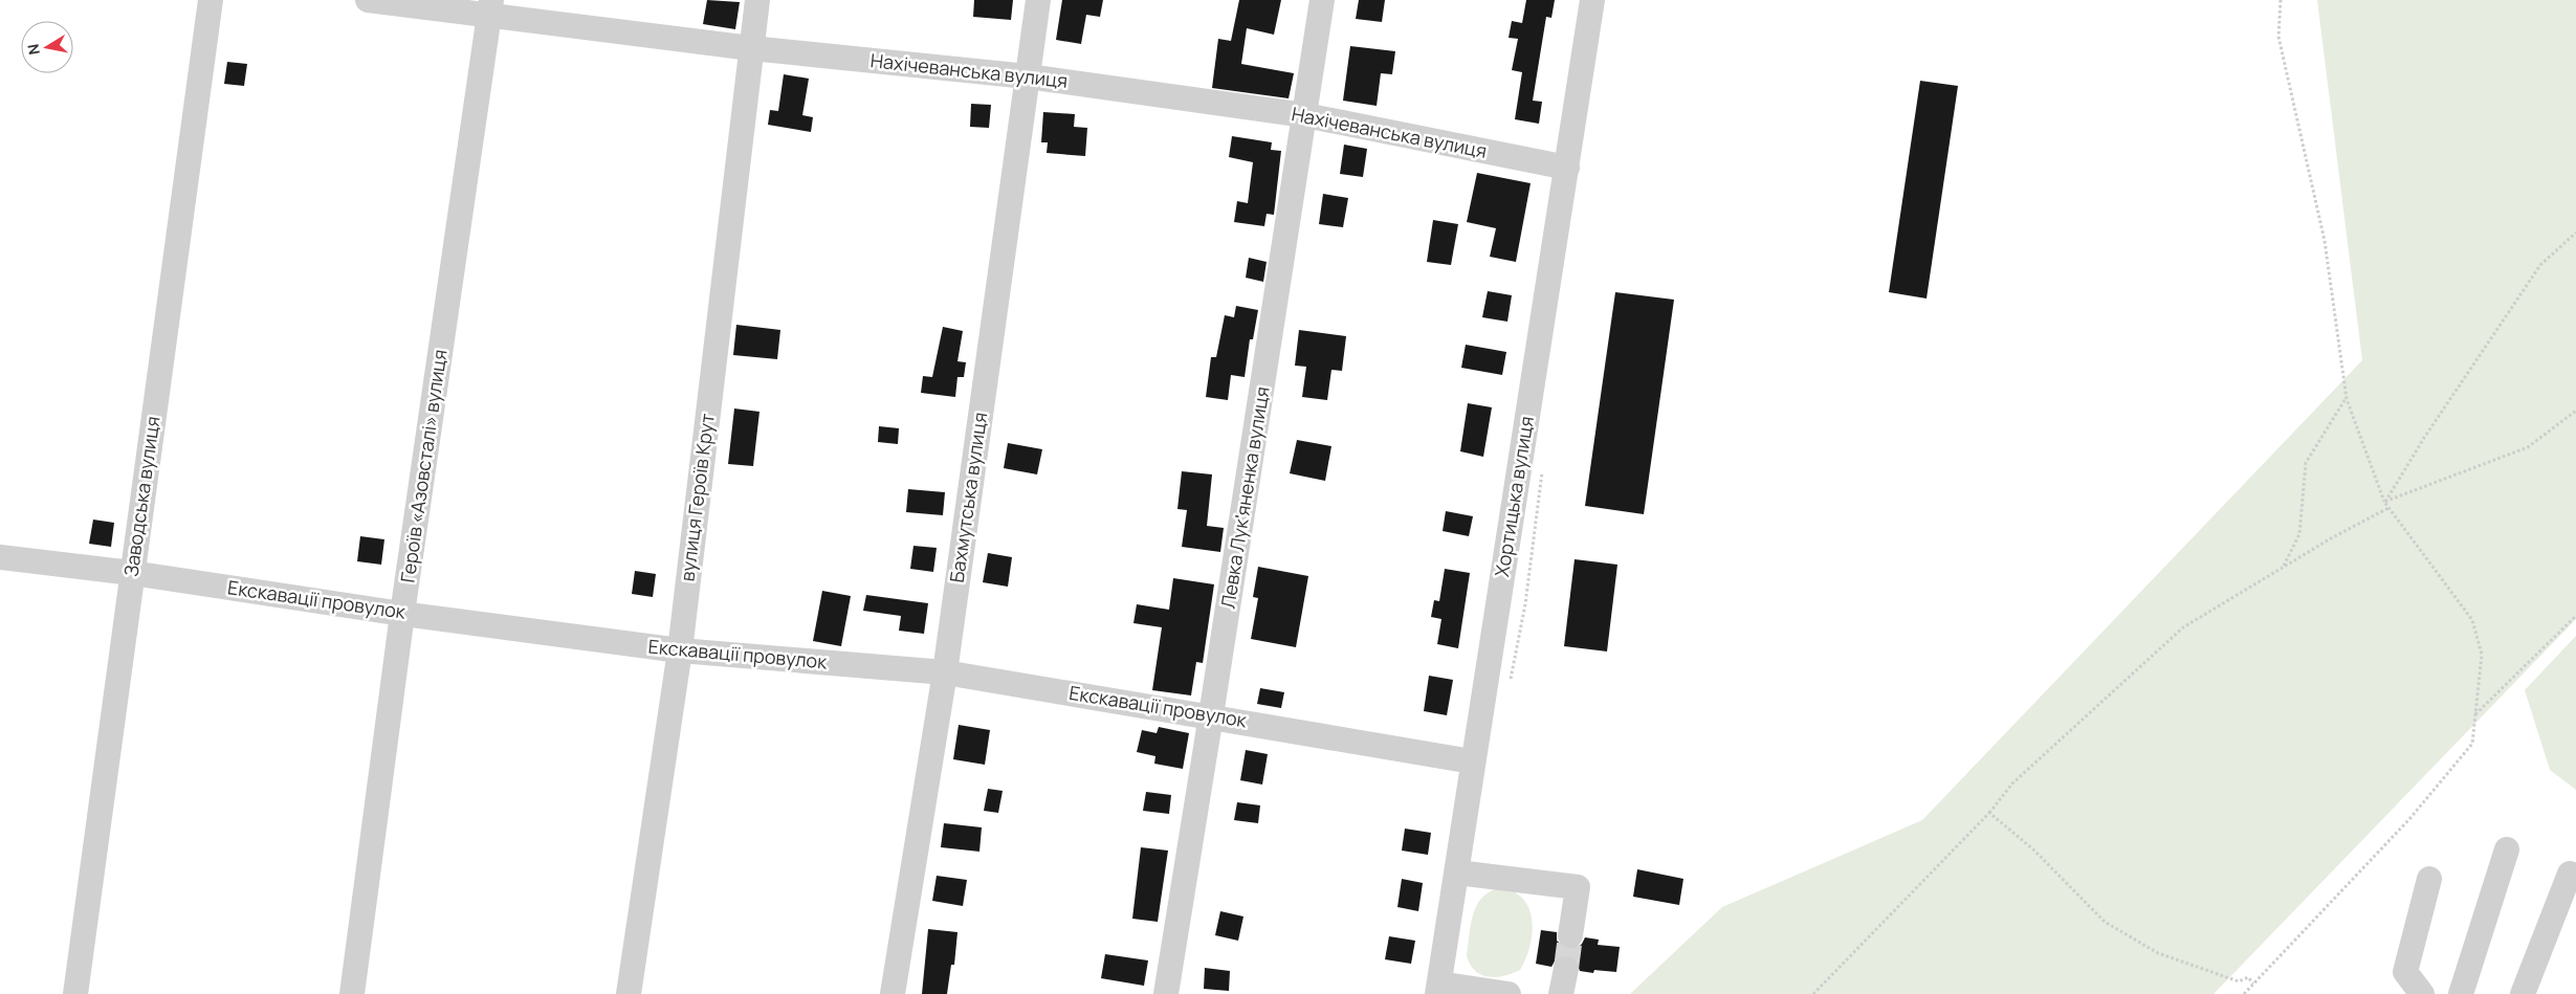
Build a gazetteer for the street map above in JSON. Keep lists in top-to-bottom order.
{
  "streets": {
    "street": [
      "Нахічеванська вулиця",
      "Героїв «Азовсталі» вулиця",
      "Заводська вулиця",
      "Хортицька вулиця",
      "вулиця Героїв Крут",
      "Бахмутська вулиця",
      "Левка Лук'яненка вулиця",
      "Екскавації провулок"
    ]
  },
  "crossings": [
    ["Нахічеванська вулиця", "Героїв «Азовсталі» вулиця"],
    ["Нахічеванська вулиця", "Хортицька вулиця"],
    ["Нахічеванська вулиця", "вулиця Героїв Крут"],
    ["Нахічеванська вулиця", "Бахмутська вулиця"],
    ["Нахічеванська вулиця", "Левка Лук'яненка вулиця"],
    ["Героїв «Азовсталі» вулиця", "Екскавації провулок"],
    ["Заводська вулиця", "Екскавації провулок"],
    ["Хортицька вулиця", "Екскавації провулок"],
    ["вулиця Героїв Крут", "Екскавації провулок"],
    ["Бахмутська вулиця", "Екскавації провулок"],
    ["Левка Лук'яненка вулиця", "Екскавації провулок"]
  ],
  "north": "left"
}
